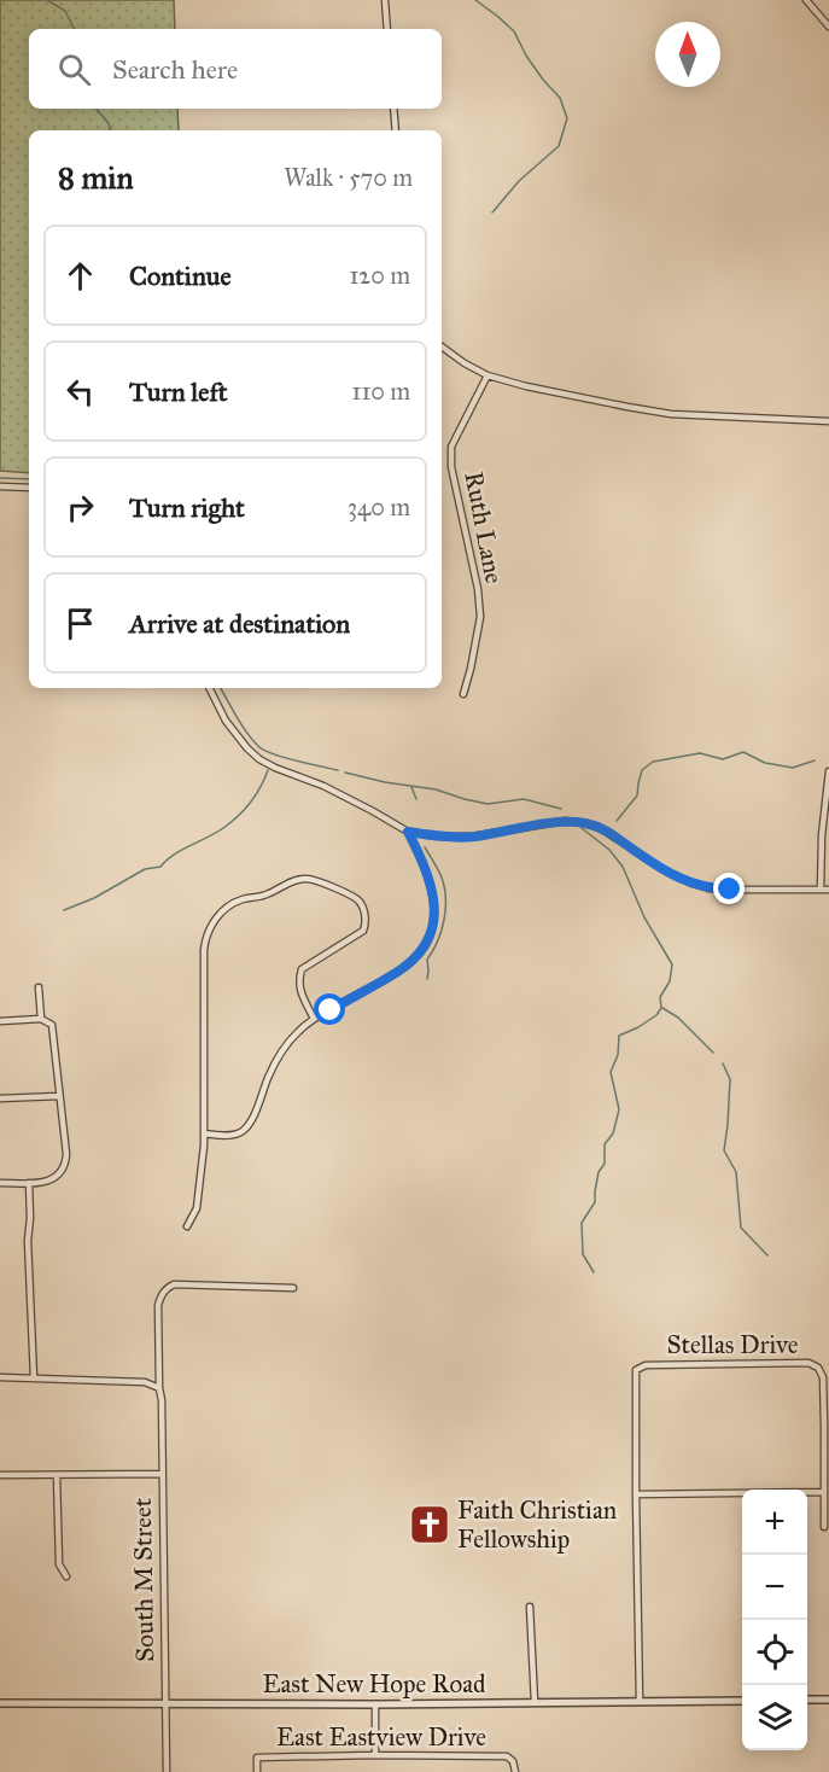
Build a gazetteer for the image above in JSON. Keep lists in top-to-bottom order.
{
  "streets": {
    "street": [
      "Ruth Lane",
      "Stellas Drive",
      "South M Street",
      "East New Hope Road",
      "East Eastview Drive"
    ]
  },
  "crossings": [
    ["South M Street", "East New Hope Road"]
  ],
  "places": {
    "church": ["Faith Christian Fellowship"]
  },
  "north": "top",
  "page": {
    "search": "Search here",
    "heading": ["8 min", "Walk · 570 m"],
    "list": [
      ["Continue", "120 m"],
      ["Turn left", "110 m"],
      ["Turn right", "340 m"],
      "Arrive at destination"
    ],
    "map_buttons": ["+", "−"]
  }
}
